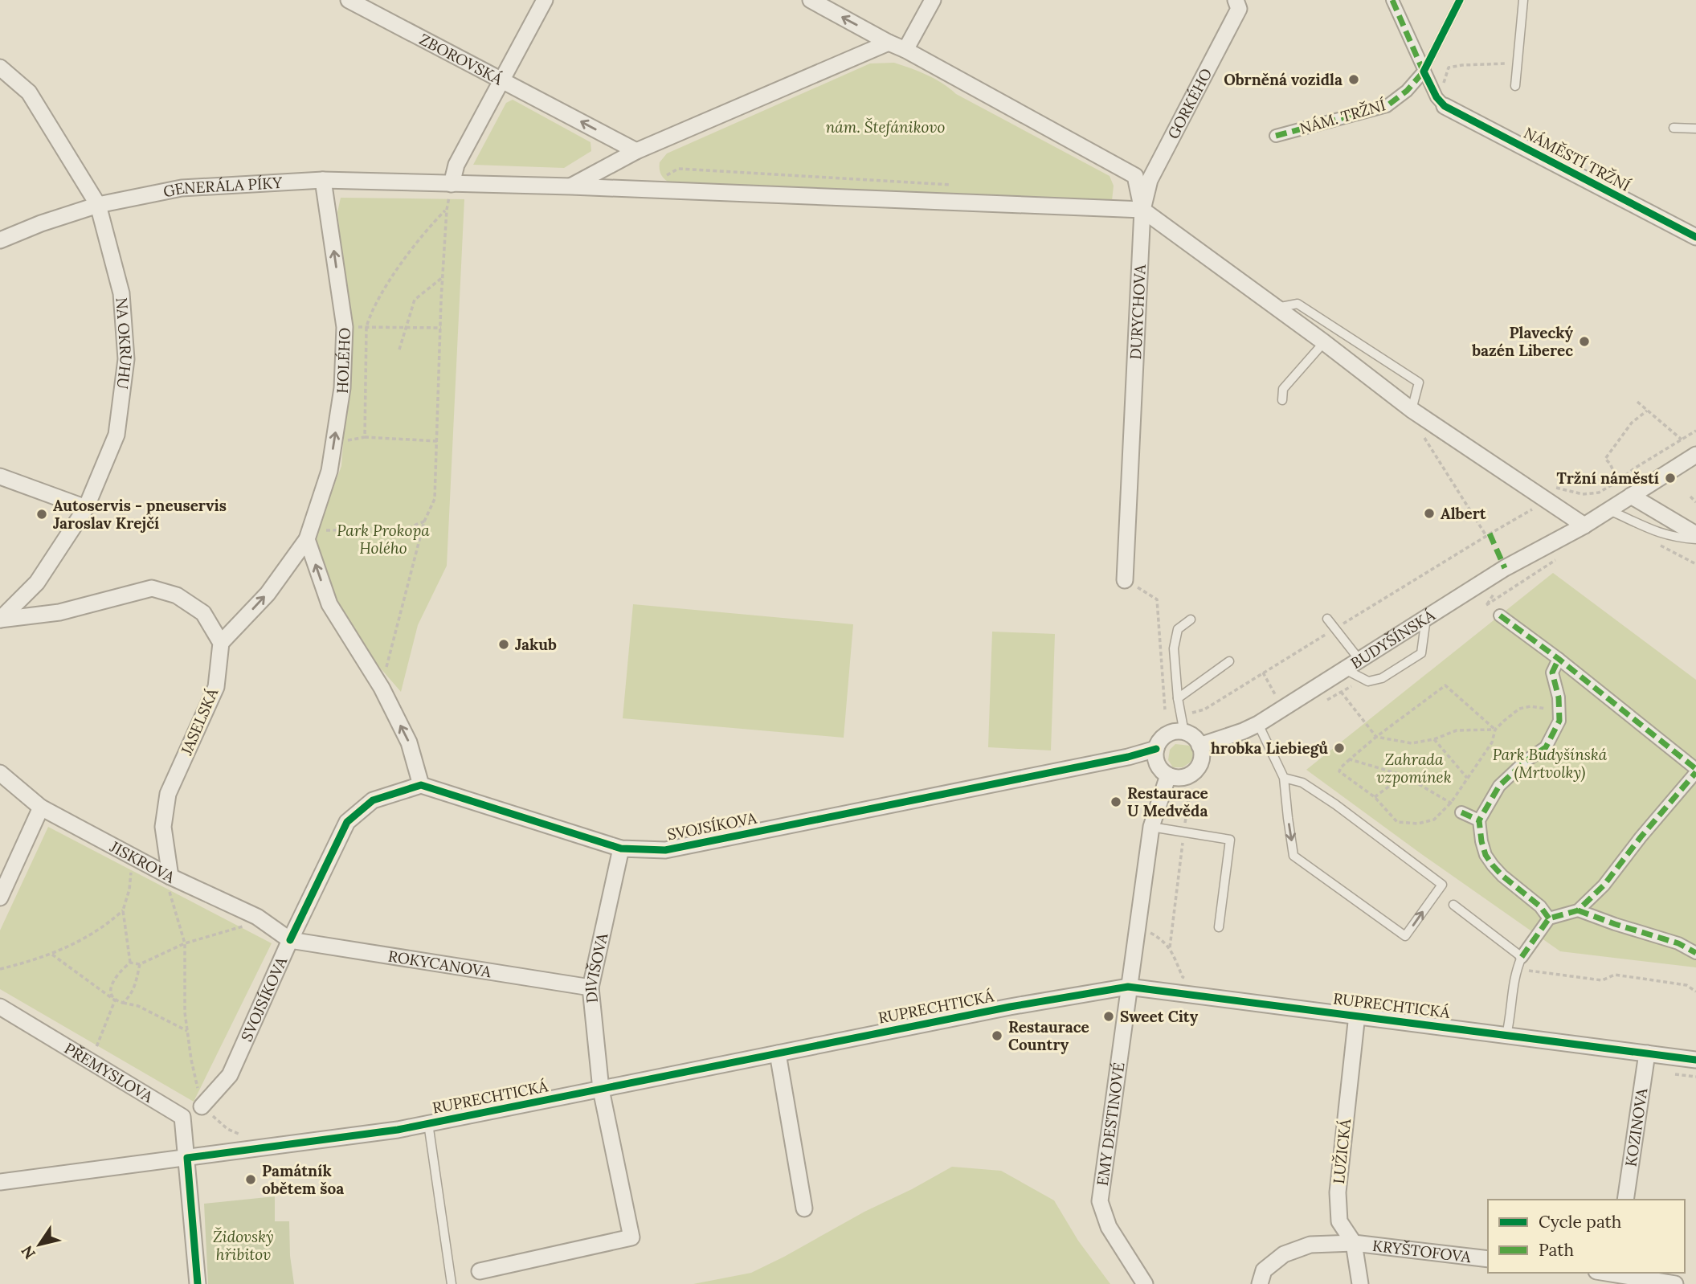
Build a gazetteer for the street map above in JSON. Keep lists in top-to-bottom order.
{
  "streets": {
    "street": [
      "ZBOROVSKÁ",
      "GORKÉHO",
      "NÁM. TRŽNÍ",
      "NÁMĚSTÍ TRŽNÍ",
      "GENERÁLA PÍKY",
      "DURYCHOVA",
      "NA OKRUHU",
      "HOLÉHO",
      "BUDYŠÍNSKÁ",
      "JASELSKÁ",
      "SVOJSÍKOVA",
      "JISKROVA",
      "ROKYCANOVA",
      "DIVIŠOVA",
      "RUPRECHTICKÁ",
      "PŘEMYSLOVA",
      "EMY DESTINOVÉ",
      "KOZINOVA",
      "LUŽICKÁ",
      "KRYŠTOFOVA"
    ]
  },
  "crossings": [
    ["ZBOROVSKÁ", "GENERÁLA PÍKY"],
    ["GORKÉHO", "DURYCHOVA"],
    ["GENERÁLA PÍKY", "NA OKRUHU"],
    ["GENERÁLA PÍKY", "HOLÉHO"],
    ["HOLÉHO", "JASELSKÁ"],
    ["BUDYŠÍNSKÁ", "SVOJSÍKOVA"],
    ["JASELSKÁ", "JISKROVA"],
    ["SVOJSÍKOVA", "JISKROVA"],
    ["SVOJSÍKOVA", "ROKYCANOVA"],
    ["SVOJSÍKOVA", "DIVIŠOVA"],
    ["JISKROVA", "ROKYCANOVA"],
    ["ROKYCANOVA", "DIVIŠOVA"],
    ["DIVIŠOVA", "RUPRECHTICKÁ"],
    ["RUPRECHTICKÁ", "PŘEMYSLOVA"],
    ["RUPRECHTICKÁ", "EMY DESTINOVÉ"],
    ["RUPRECHTICKÁ", "KOZINOVA"],
    ["RUPRECHTICKÁ", "LUŽICKÁ"],
    ["LUŽICKÁ", "KRYŠTOFOVA"]
  ],
  "one_way": ["HOLÉHO"],
  "parks": [
    "nám. Štefánikovo",
    "Park Prokopa Holého",
    "Park Budyšínská (Mrtvolky)",
    "Zahrada vzpomínek",
    "Židovský hřibitov"
  ],
  "places": [
    "Obrněná vozidla",
    "Plavecký bazén Liberec",
    "Tržní náměstí",
    "Albert",
    "Autoservis - pneuservis Jaroslav Krejčí",
    "Jakub",
    "hrobka Liebiegů",
    "Restaurace U Medvěda",
    "Sweet City",
    "Restaurace Country",
    "Památník obětem šoa"
  ],
  "legend": ["Cycle path", "Path"],
  "north": "bottom left"
}
